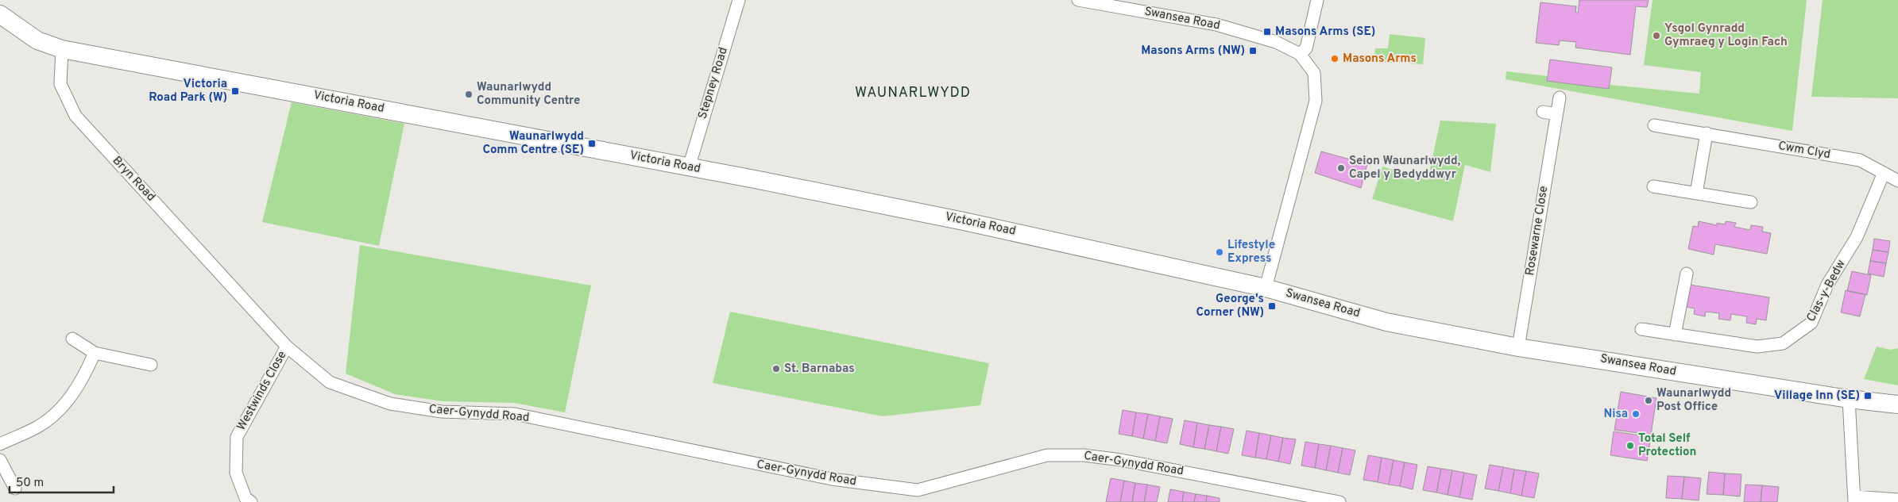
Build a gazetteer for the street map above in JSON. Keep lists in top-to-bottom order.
{
  "streets": {
    "main road": ["Swansea Road", "Victoria Road"],
    "street": [
      "Stepney Road",
      "Cwm Clyd",
      "Bryn Road",
      "Rosewarne Close",
      "Clas-y-Bedw",
      "Westwinds Close",
      "Caer-Gynydd Road"
    ]
  },
  "crossings": [
    ["Swansea Road", "Victoria Road"],
    ["Swansea Road", "Rosewarne Close"],
    ["Stepney Road", "Victoria Road"],
    ["Victoria Road", "Bryn Road"],
    ["Cwm Clyd", "Clas-y-Bedw"],
    ["Bryn Road", "Westwinds Close"],
    ["Bryn Road", "Caer-Gynydd Road"],
    ["Westwinds Close", "Caer-Gynydd Road"]
  ],
  "districts": ["WAUNARLWYDD"],
  "places": {
    "transit": [
      "Masons Arms (SE)",
      "Masons Arms (NW)",
      "Victoria Road Park (W)",
      "Waunarlwydd Comm Centre (SE)",
      "George's Corner (NW)",
      "Village Inn (SE)"
    ],
    "other": [
      "Ysgol Gynradd Gymraeg y Login Fach",
      "Masons Arms",
      "Waunarlwydd Community Centre",
      "Seion Waunarlwydd, Capel y Bedyddwyr",
      "Lifestyle Express",
      "St. Barnabas",
      "Waunarlwydd Post Office",
      "Nisa",
      "Total Self Protection"
    ]
  },
  "scale_bar": "50 m"
}
